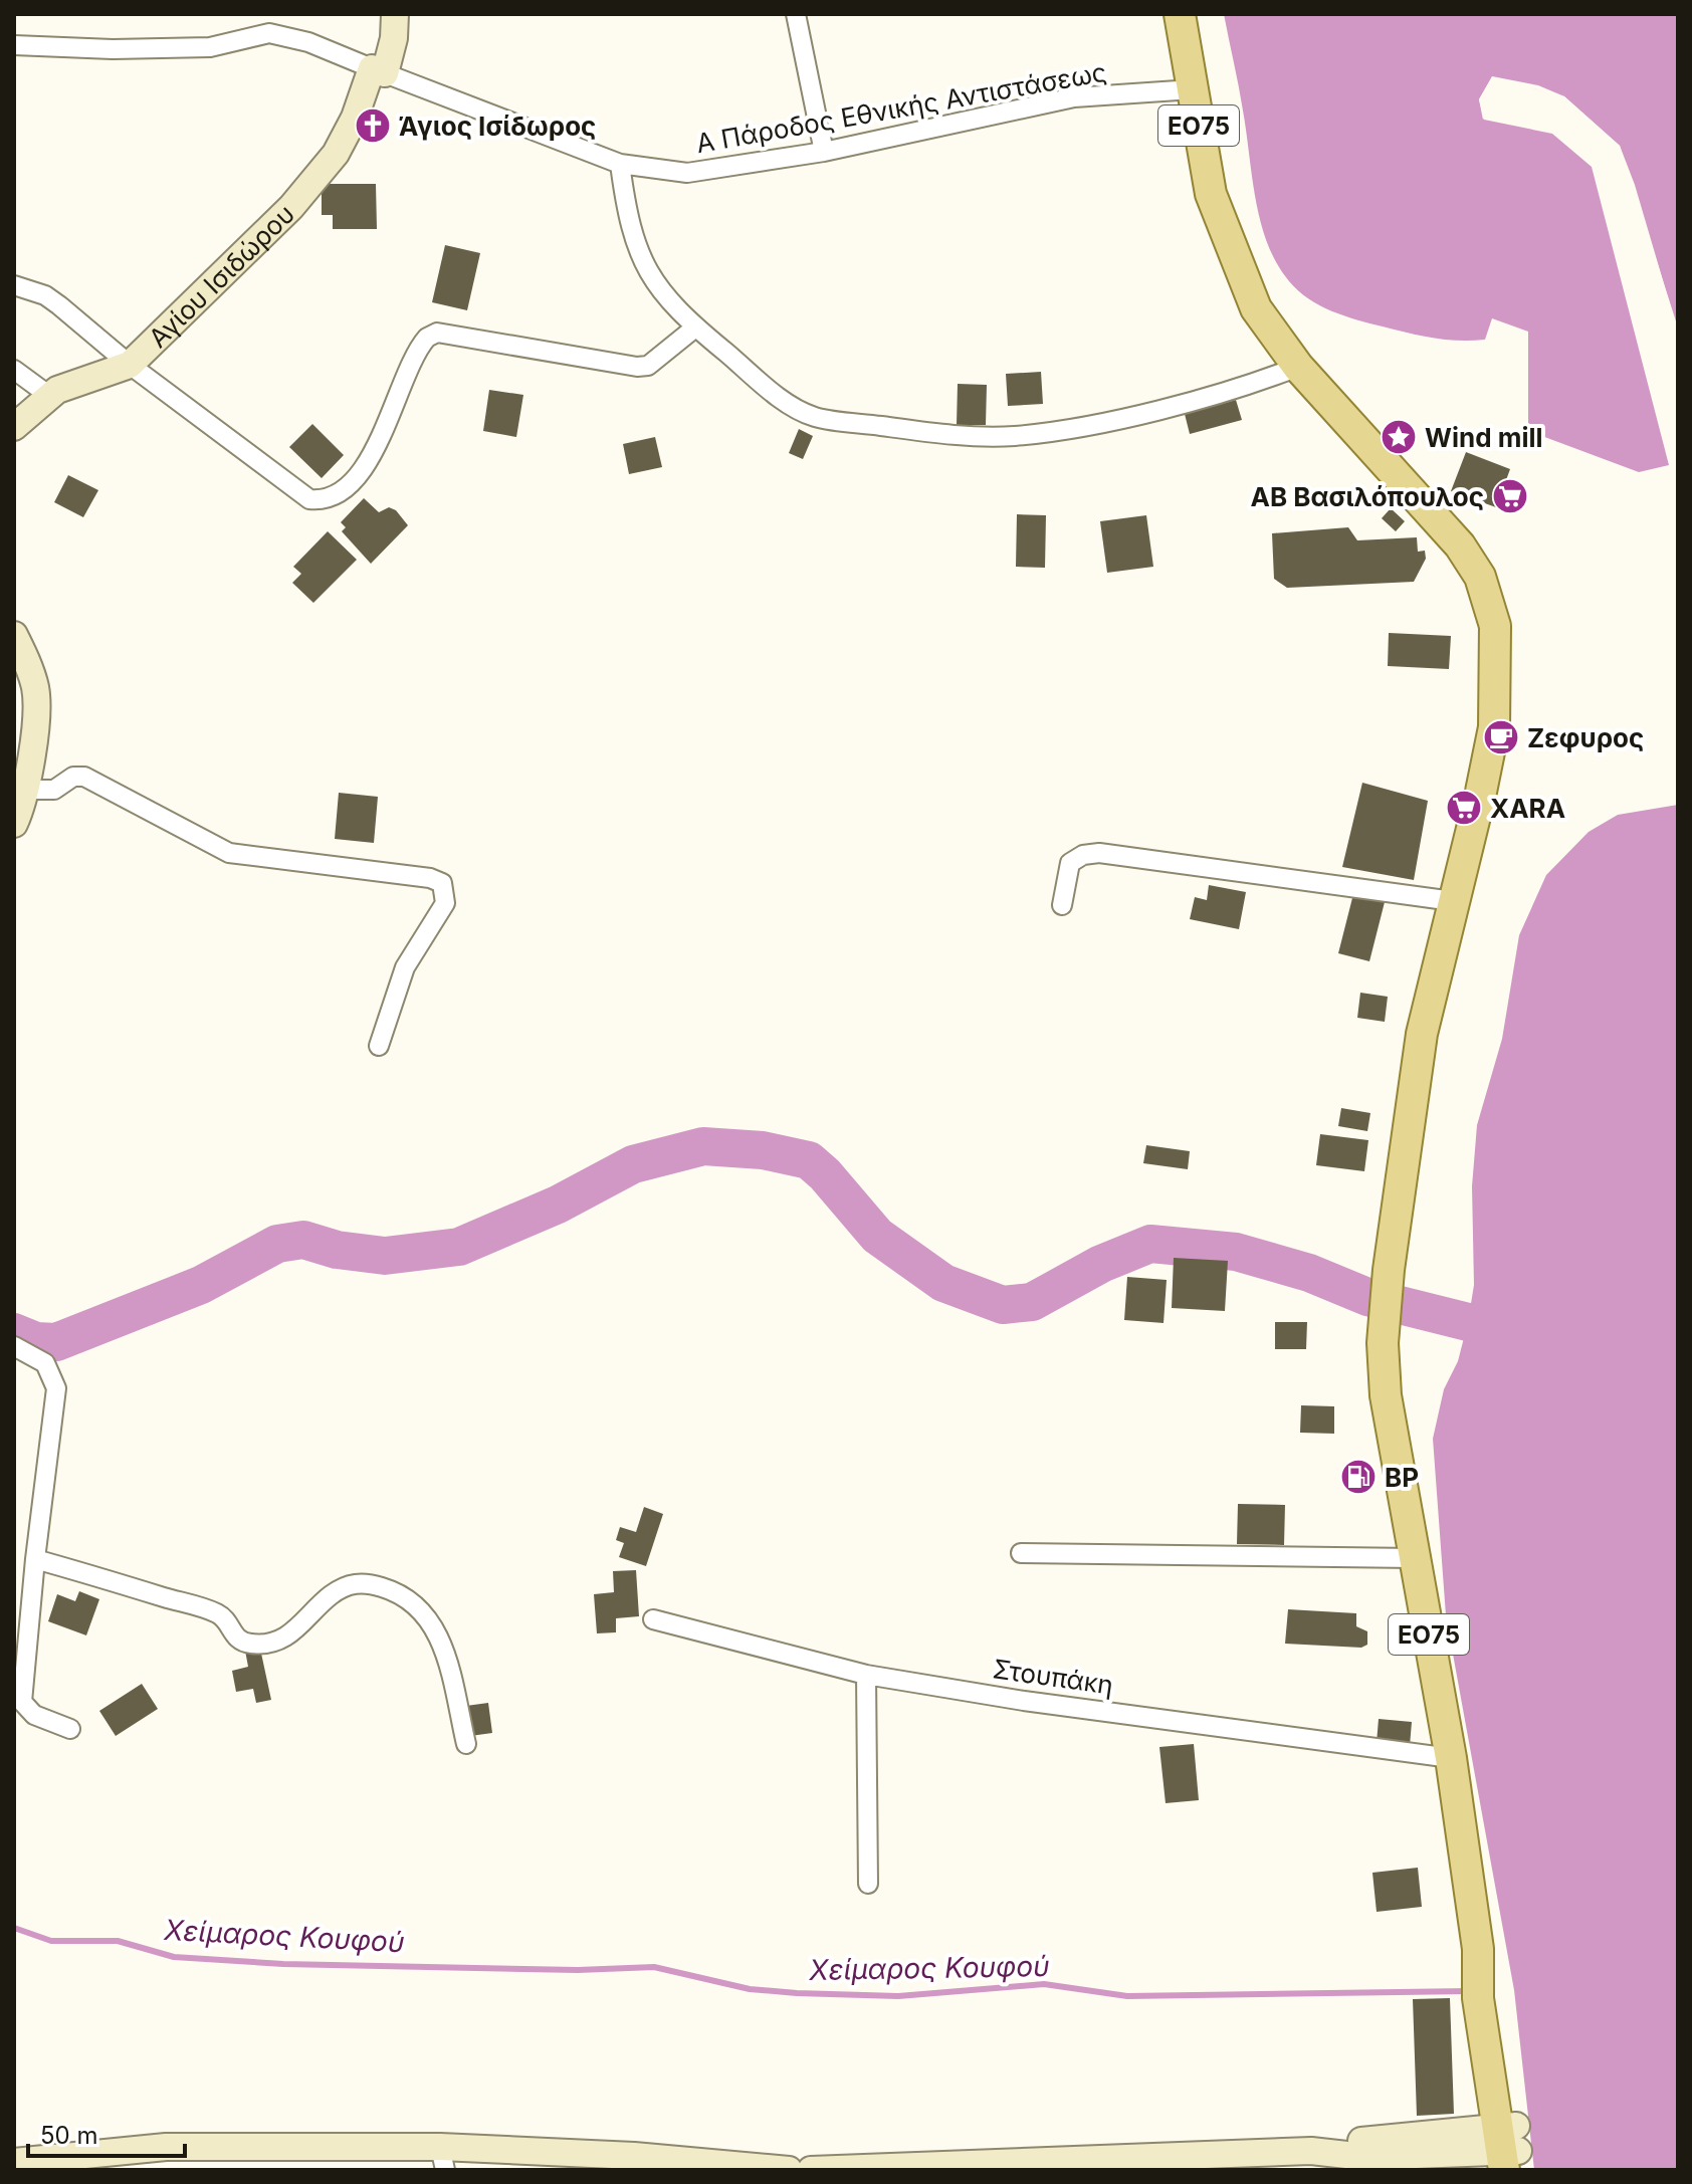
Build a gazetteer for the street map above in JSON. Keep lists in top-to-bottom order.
{
  "streets": {
    "main road": ["ΕΟ75", "Αγίου Ισιδώρου"],
    "street": ["Α Πάροδος Εθνικής Αντιστάσεως", "Στουπάκη"]
  },
  "crossings": [
    ["Α Πάροδος Εθνικής Αντιστάσεως", "ΕΟ75"],
    ["Α Πάροδος Εθνικής Αντιστάσεως", "Αγίου Ισιδώρου"],
    ["ΕΟ75", "Στουπάκη"]
  ],
  "water": ["Χείμαρος Κουφού"],
  "places": {
    "church": ["Άγιος Ισίδωρος"],
    "place": ["Wind mill"],
    "supermarket": ["ΑΒ Βασιλόπουλος", "XARA"],
    "cafe": ["Ζεφυρος"],
    "fuel station": ["BP"]
  },
  "scale_bar": "50 m"
}
